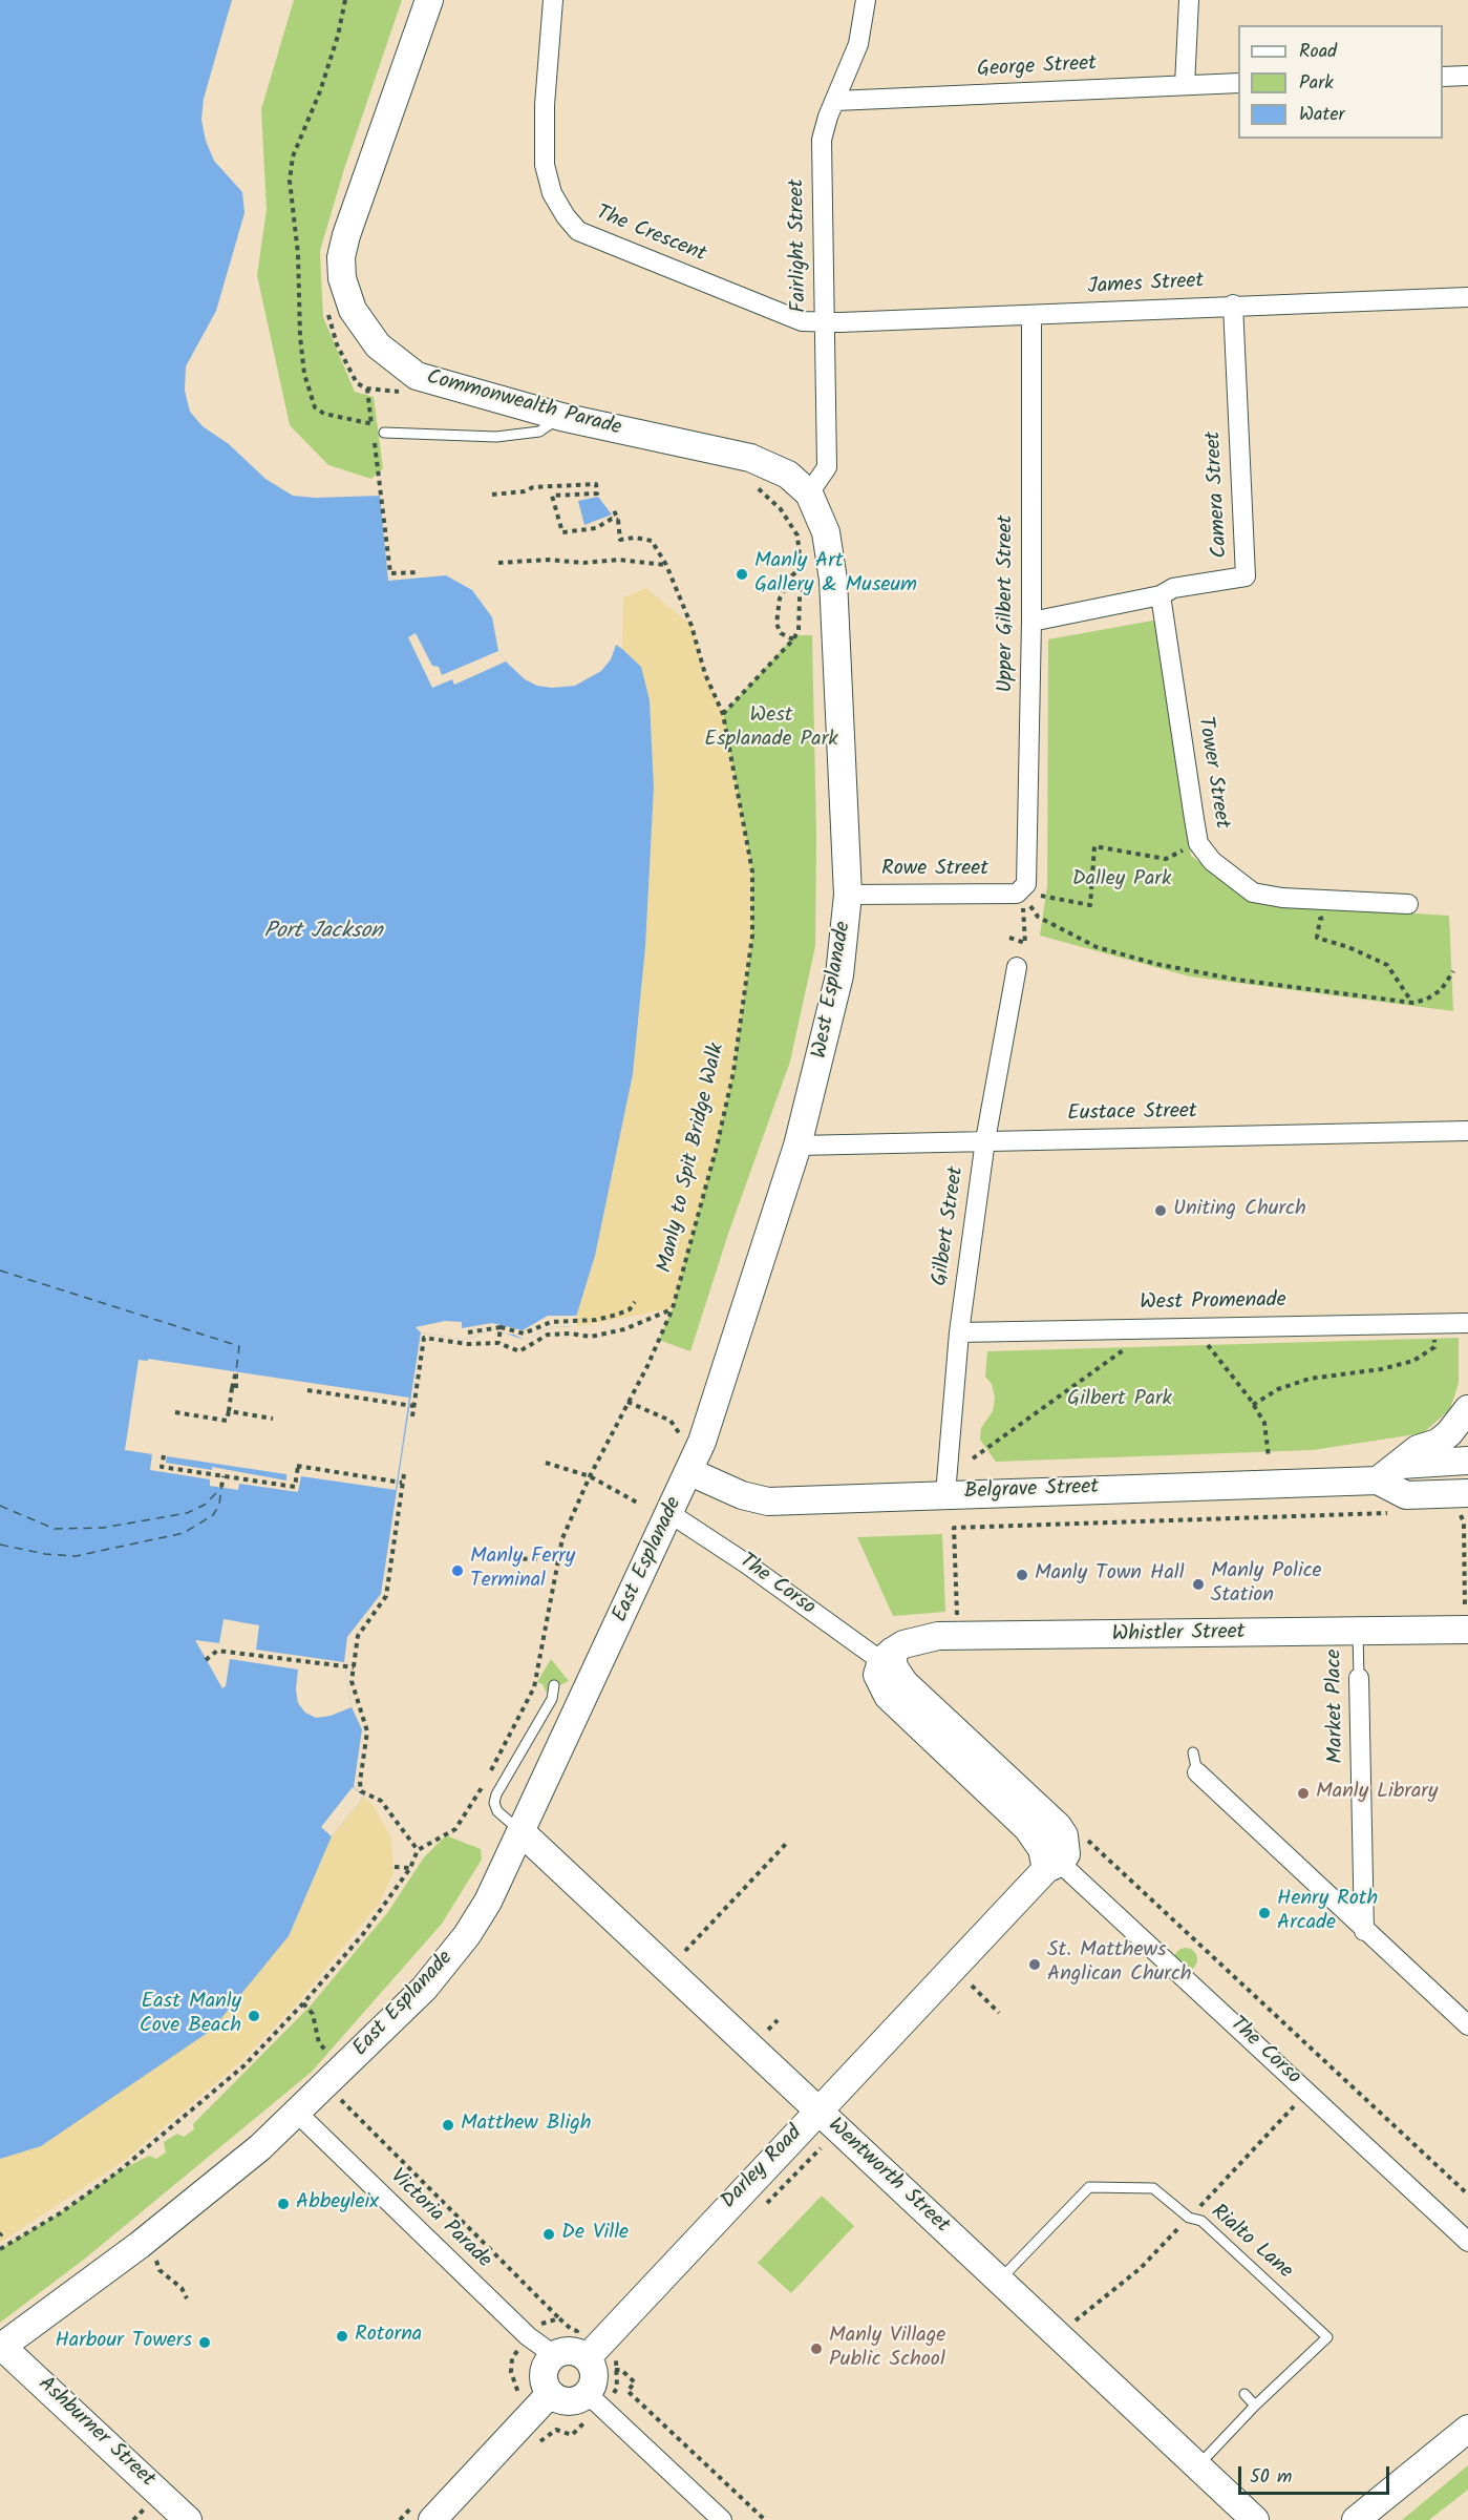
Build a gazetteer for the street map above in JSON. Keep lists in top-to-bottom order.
{
  "streets": {
    "street": [
      "George Street",
      "The Crescent",
      "Fairlight Street",
      "James Street",
      "Commonwealth Parade",
      "Camera Street",
      "Upper Gilbert Street",
      "Tower Street",
      "Rowe Street",
      "West Esplanade",
      "Eustace Street",
      "Gilbert Street",
      "West Promenade",
      "Belgrave Street",
      "East Esplanade",
      "The Corso",
      "Whistler Street",
      "Market Place",
      "Darley Road",
      "Wentworth Street",
      "Victoria Parade",
      "Ashburner Street"
    ],
    "lane": ["Rialto Lane"],
    "path": ["Manly to Spit Bridge Walk"]
  },
  "crossings": [
    ["George Street", "Fairlight Street"],
    ["The Crescent", "Fairlight Street"],
    ["The Crescent", "James Street"],
    ["Fairlight Street", "James Street"],
    ["Fairlight Street", "Commonwealth Parade"],
    ["Fairlight Street", "West Esplanade"],
    ["James Street", "Camera Street"],
    ["James Street", "Upper Gilbert Street"],
    ["Commonwealth Parade", "West Esplanade"],
    ["Camera Street", "Upper Gilbert Street"],
    ["Camera Street", "Tower Street"],
    ["Upper Gilbert Street", "Rowe Street"],
    ["Rowe Street", "West Esplanade"],
    ["West Esplanade", "Eustace Street"],
    ["West Esplanade", "Belgrave Street"],
    ["West Esplanade", "East Esplanade"],
    ["Eustace Street", "Gilbert Street"],
    ["Gilbert Street", "West Promenade"],
    ["Gilbert Street", "Belgrave Street"],
    ["Belgrave Street", "East Esplanade"],
    ["East Esplanade", "The Corso"],
    ["East Esplanade", "Wentworth Street"],
    ["East Esplanade", "Victoria Parade"],
    ["East Esplanade", "Ashburner Street"],
    ["The Corso", "Whistler Street"],
    ["The Corso", "Darley Road"],
    ["Whistler Street", "Market Place"],
    ["Darley Road", "Wentworth Street"],
    ["Darley Road", "Victoria Parade"],
    ["Wentworth Street", "Rialto Lane"]
  ],
  "water": ["Port Jackson"],
  "parks": ["West Esplanade Park", "Dalley Park", "Gilbert Park"],
  "places": [
    "Manly Art Gallery & Museum",
    "Uniting Church",
    "Manly Ferry Terminal",
    "Manly Town Hall",
    "Manly Police Station",
    "Manly Library",
    "Henry Roth Arcade",
    "St. Matthews Anglican Church",
    "East Manly Cove Beach",
    "Matthew Bligh",
    "Abbeyleix",
    "De Ville",
    "Rotorna",
    "Harbour Towers",
    "Manly Village Public School"
  ],
  "legend": ["Road", "Park", "Water"],
  "scale_bar": "50 m"
}
